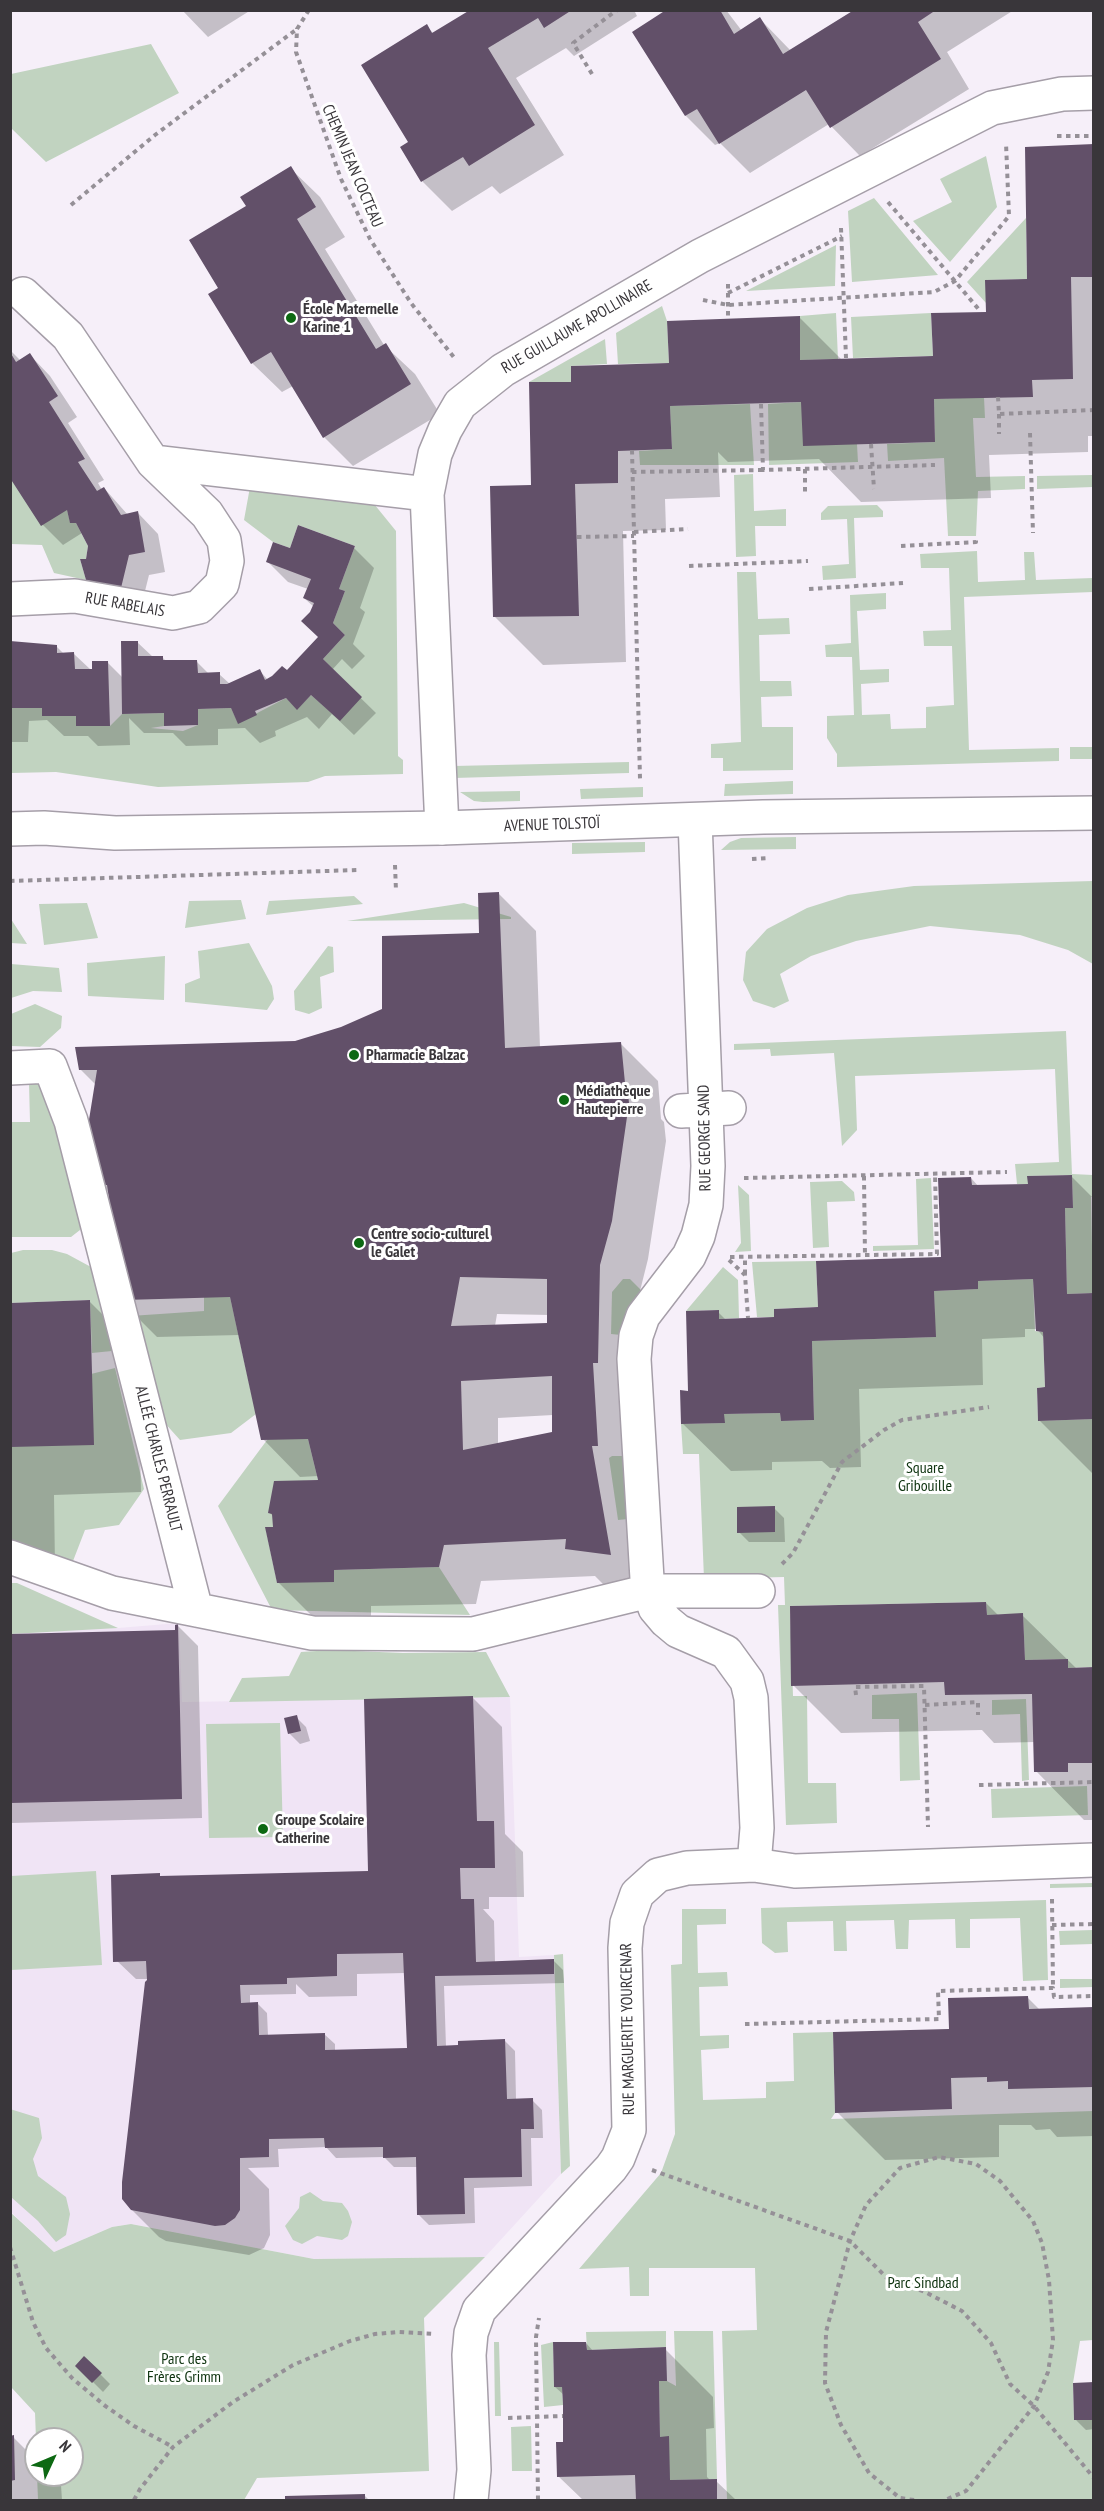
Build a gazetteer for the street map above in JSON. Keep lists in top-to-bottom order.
{
  "streets": {
    "street": [
      "RUE GUILLAUME APOLLINAIRE",
      "RUE RABELAIS",
      "AVENUE TOLSTOÏ",
      "RUE GEORGE SAND",
      "ALLÉE CHARLES PERRAULT",
      "RUE MARGUERITE YOURCENAR"
    ],
    "path": ["CHEMIN JEAN COCTEAU"]
  },
  "crossings": [
    ["CHEMIN JEAN COCTEAU", "RUE GUILLAUME APOLLINAIRE"],
    ["RUE GUILLAUME APOLLINAIRE", "AVENUE TOLSTOÏ"],
    ["AVENUE TOLSTOÏ", "RUE GEORGE SAND"]
  ],
  "parks": ["Square Gribouille", "Parc Sindbad", "Parc des Frères Grimm"],
  "places": [
    "École Maternelle Karine 1",
    "Pharmacie Balzac",
    "Médiathèque Hautepierre",
    "Centre socio-culturel le Galet",
    "Groupe Scolaire Catherine"
  ],
  "north": "top right"
}
